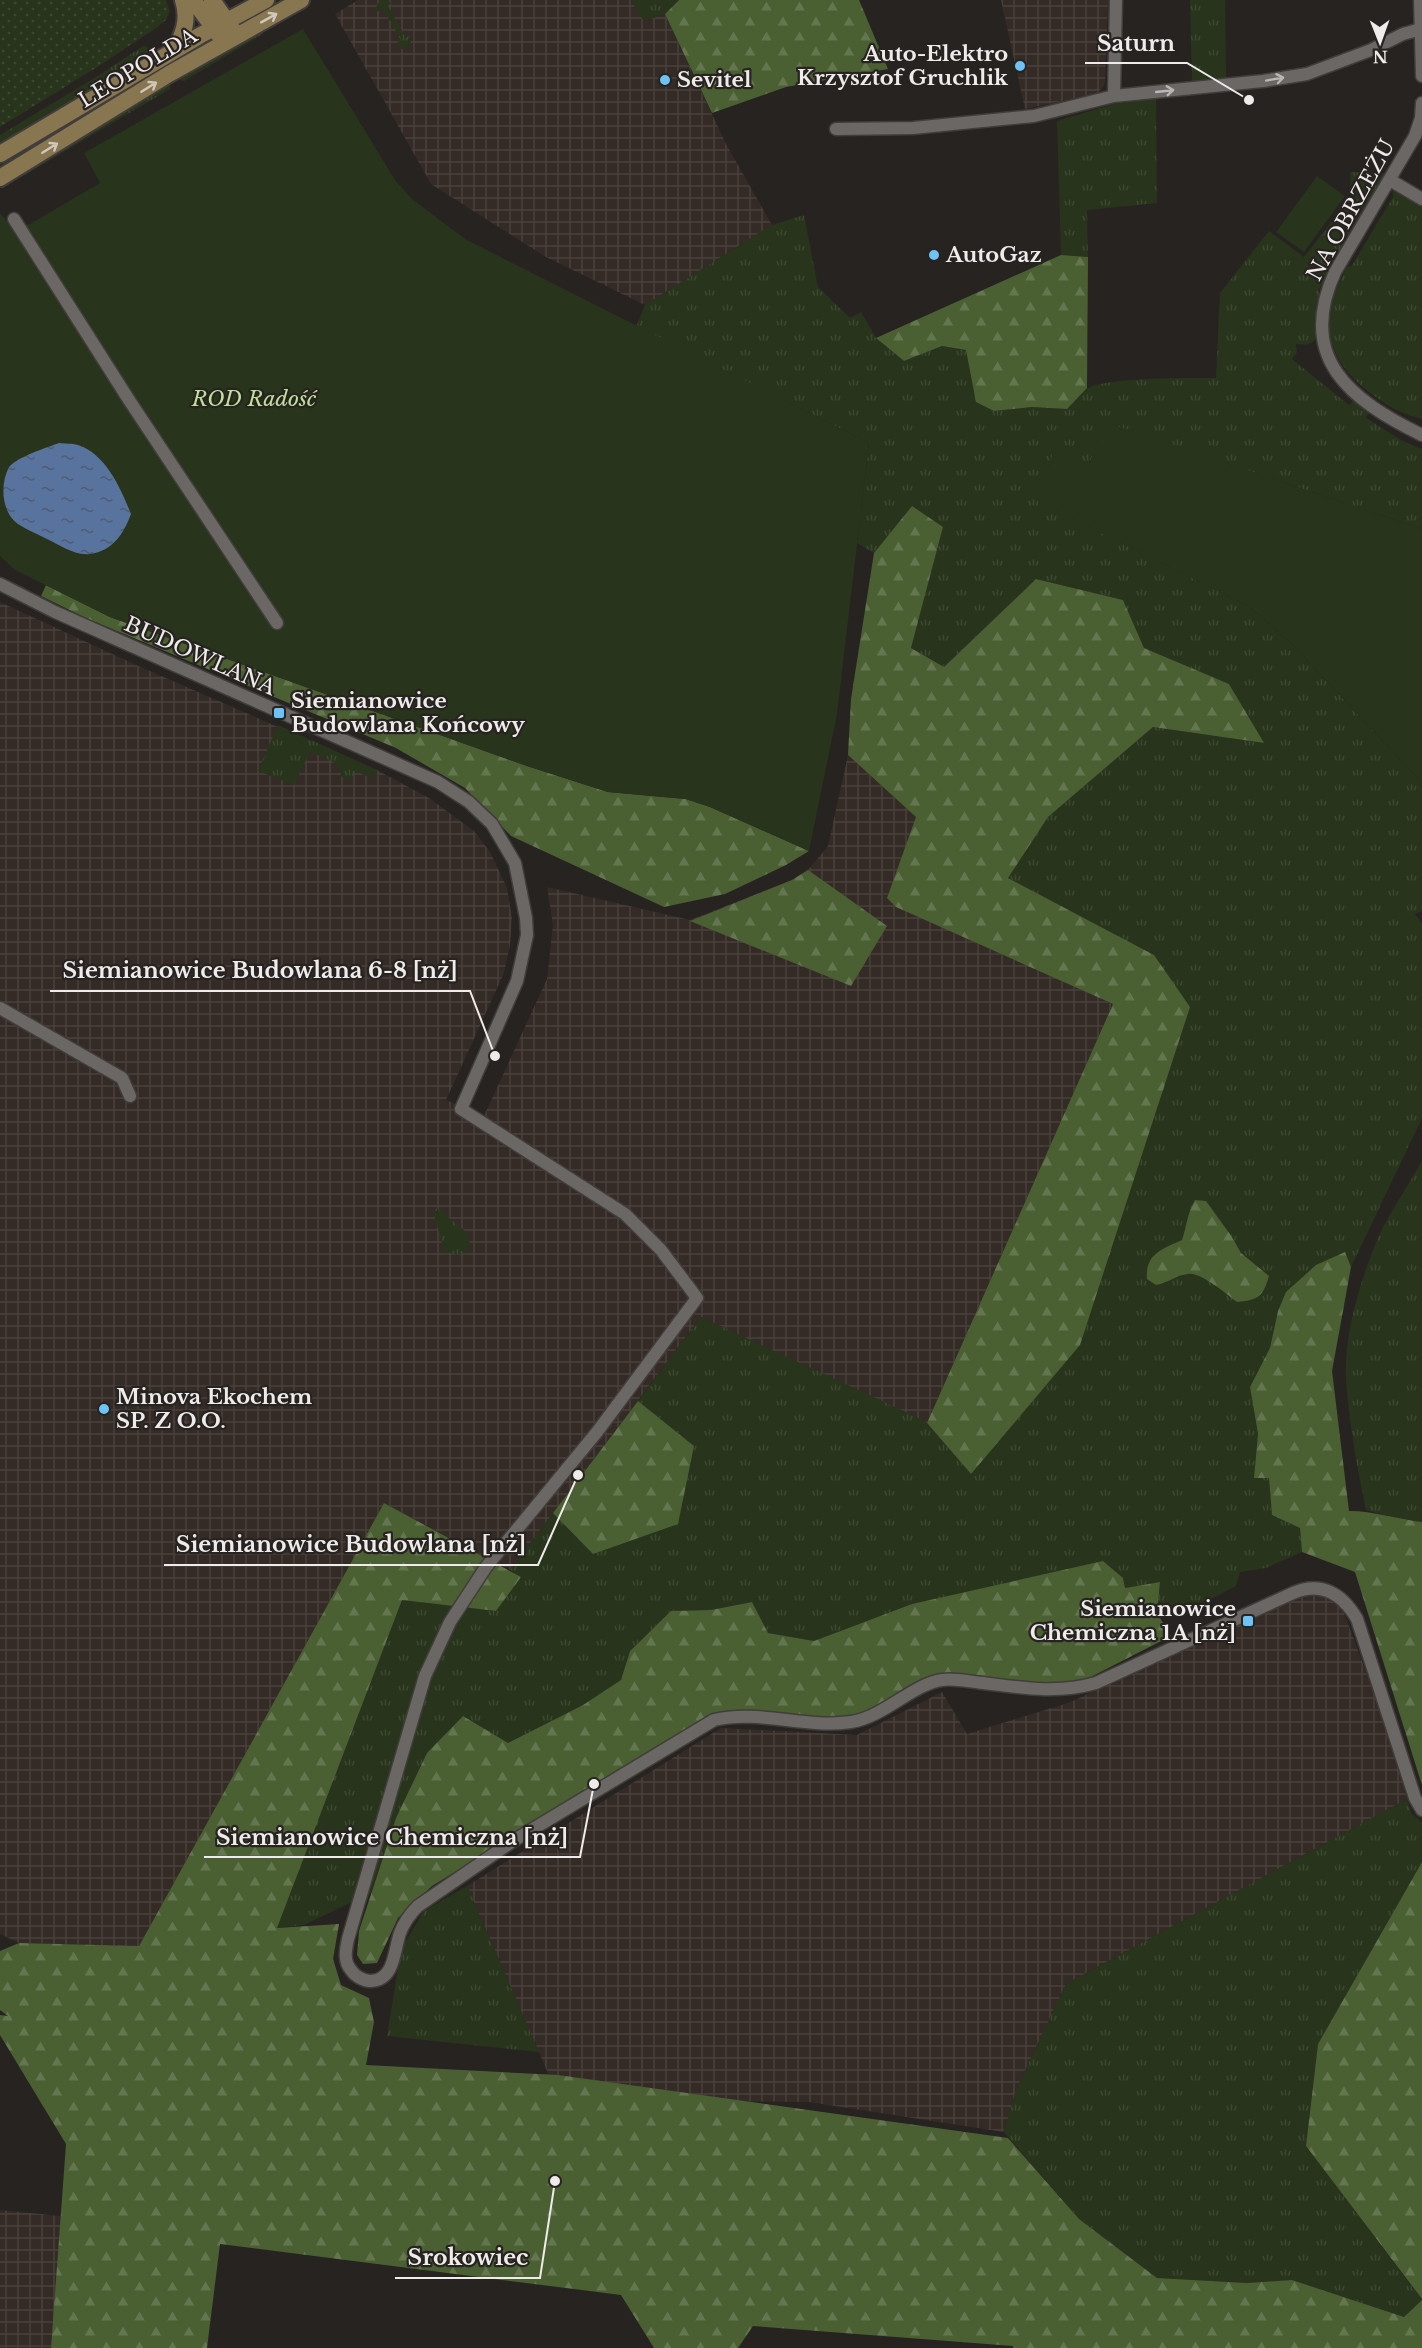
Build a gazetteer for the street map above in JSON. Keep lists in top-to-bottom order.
{
  "streets": {
    "street": ["LEOPOLDA", "NA OBRZEŻU", "BUDOWLANA"]
  },
  "parks": ["ROD Radość"],
  "places": {
    "other": [
      "Auto-Elektro Krzysztof Gruchlik",
      "Sevitel",
      "Saturn",
      "AutoGaz",
      "Siemianowice Budowlana 6-8 [nż]",
      "Minova Ekochem SP. Z O.O.",
      "Siemianowice Budowlana [nż]",
      "Siemianowice Chemiczna [nż]",
      "Srokowiec"
    ],
    "transit": ["Siemianowice Budowlana Końcowy", "Siemianowice Chemiczna 1A [nż]"]
  },
  "north": "bottom"
}
